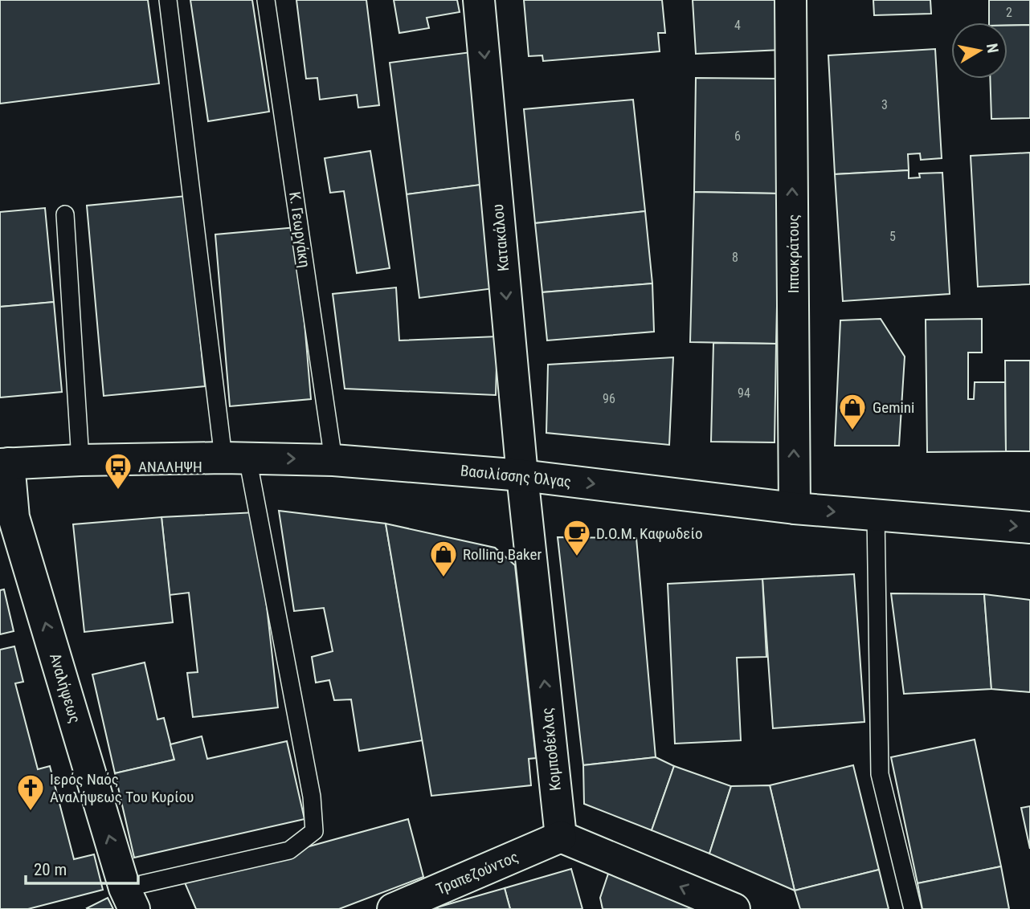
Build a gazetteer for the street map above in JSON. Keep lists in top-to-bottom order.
{
  "streets": {
    "street": [
      "Κατακάλου",
      "Ιπποκράτους",
      "Βασιλίσσης Όλγας",
      "Αναλήψεως",
      "Κομποθέκλας",
      "Τραπεζούντος"
    ],
    "lane": ["Κ. Γεωργάκη"]
  },
  "crossings": [
    ["Κ. Γεωργάκη", "Βασιλίσσης Όλγας"],
    ["Κατακάλου", "Βασιλίσσης Όλγας"],
    ["Κατακάλου", "Κομποθέκλας"],
    ["Ιπποκράτους", "Βασιλίσσης Όλγας"],
    ["Βασιλίσσης Όλγας", "Αναλήψεως"],
    ["Βασιλίσσης Όλγας", "Κομποθέκλας"],
    ["Κομποθέκλας", "Τραπεζούντος"]
  ],
  "one_way": [
    "Κατακάλου",
    "Ιπποκράτους",
    "Βασιλίσσης Όλγας",
    "Αναλήψεως",
    "Κομποθέκλας"
  ],
  "places": {
    "shop": ["Gemini", "Rolling Baker"],
    "bus stop": ["ΑΝΑΛΗΨΗ"],
    "cafe": ["D.O.M. Καφωδείο"],
    "church": ["Ιερός Ναός Αναλήψεως Του Κυρίου"]
  },
  "house_numbers": [
    "2",
    "4",
    "3",
    "6",
    "5",
    "8",
    "94",
    "96"
  ],
  "scale_bar": "20 m",
  "north": "right"
}
